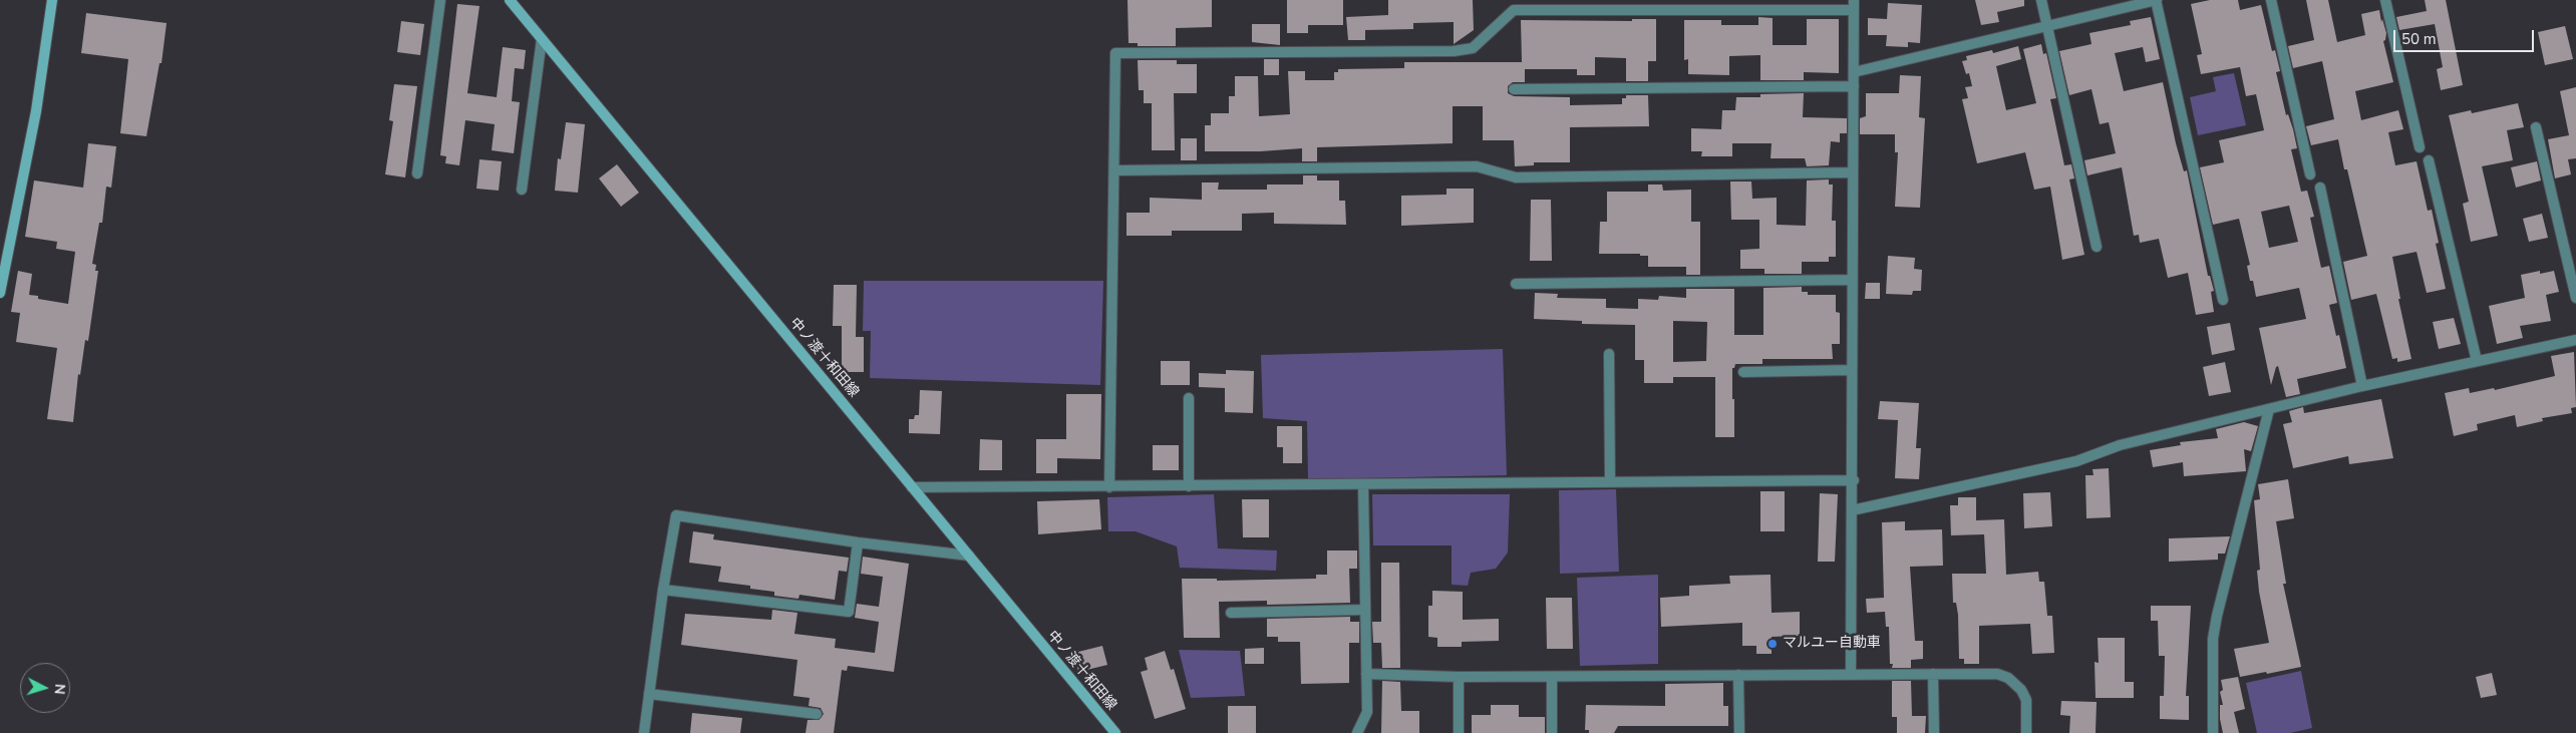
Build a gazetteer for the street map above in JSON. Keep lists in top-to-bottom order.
{
  "streets": {
    "main road": ["中ノ渡十和田線"]
  },
  "places": ["マルユー自動車"],
  "scale_bar": "50 m",
  "north": "right"
}
